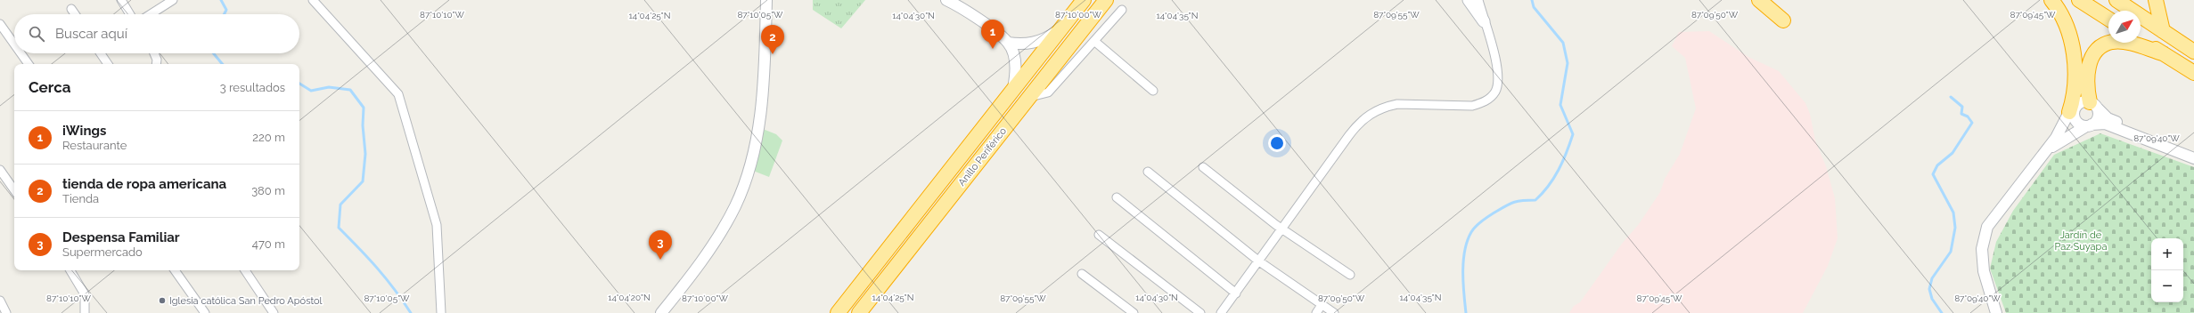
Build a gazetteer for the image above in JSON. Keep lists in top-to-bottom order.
{
  "streets": {
    "highway": ["Anillo Periférico"]
  },
  "parks": ["Jardín de Paz Suyapa"],
  "places": ["Iglesia católica San Pedro Apóstol"],
  "north": "top right",
  "page": {
    "search": "Buscar aquí",
    "pins": ["1", "2", "3"],
    "heading": ["Cerca", "3 resultados"],
    "list": [
      {
        "mark": "1",
        "name": "iWings",
        "note": "Restaurante",
        "value": "220 m"
      },
      {
        "mark": "2",
        "name": "tienda de ropa americana",
        "note": "Tienda",
        "value": "380 m"
      },
      {
        "mark": "3",
        "name": "Despensa Familiar",
        "note": "Supermercado",
        "value": "470 m"
      }
    ],
    "map_buttons": ["+", "−"]
  },
  "coordinates": [
    "87°10'00\"W",
    "87°09'45\"W",
    "87°10'10\"W",
    "87°10'05\"W",
    "87°09'55\"W",
    "87°09'50\"W",
    "14°04'25\"N",
    "14°04'30\"N",
    "14°04'35\"N",
    "87°09'40\"W",
    "14°04'20\"N"
  ]
}
